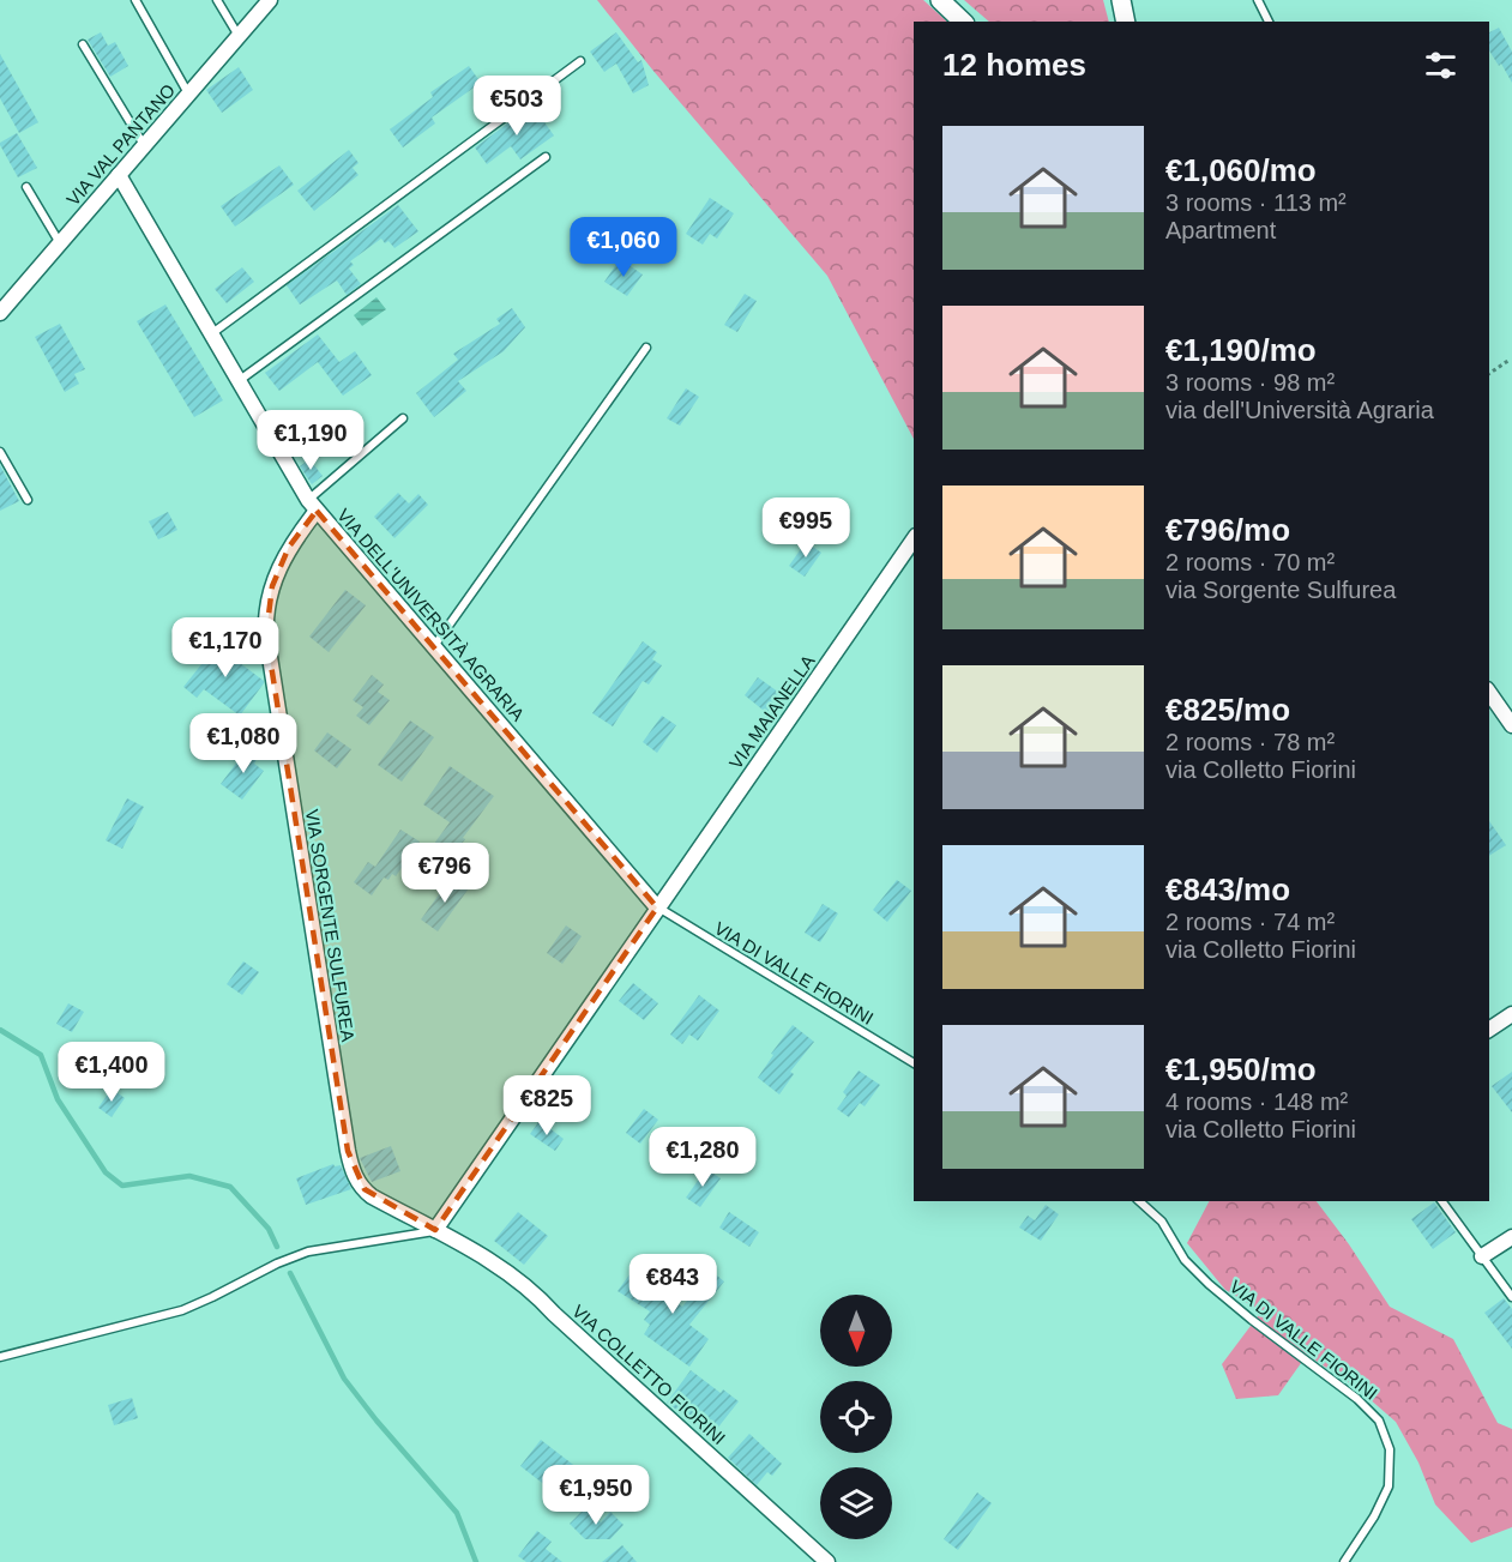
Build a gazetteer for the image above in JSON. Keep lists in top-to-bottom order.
{
  "streets": {
    "street": [
      "VIA VAL PANTANO",
      "VIA DELL'UNIVERSITÀ AGRARIA",
      "VIA MAIANELLA",
      "VIA SORGENTE SULFUREA",
      "VIA COLLETTO FIORINI"
    ],
    "lane": ["VIA DI VALLE FIORINI"]
  },
  "crossings": [
    ["VIA VAL PANTANO", "VIA DELL'UNIVERSITÀ AGRARIA"],
    ["VIA DELL'UNIVERSITÀ AGRARIA", "VIA MAIANELLA"],
    ["VIA DELL'UNIVERSITÀ AGRARIA", "VIA SORGENTE SULFUREA"],
    ["VIA DELL'UNIVERSITÀ AGRARIA", "VIA DI VALLE FIORINI"],
    ["VIA MAIANELLA", "VIA SORGENTE SULFUREA"],
    ["VIA MAIANELLA", "VIA DI VALLE FIORINI"],
    ["VIA MAIANELLA", "VIA COLLETTO FIORINI"],
    ["VIA SORGENTE SULFUREA", "VIA COLLETTO FIORINI"]
  ],
  "north": "bottom",
  "page": {
    "heading": "12 homes",
    "price": [
      "€503",
      "€1,060",
      "€1,190",
      "€995",
      "€1,170",
      "€1,080",
      "€796",
      "€1,400",
      "€825",
      "€1,280",
      "€843",
      "€1,950"
    ],
    "list": [
      {
        "name": "€1,060/mo",
        "note": "3 rooms · 113 m² · Apartment"
      },
      {
        "name": "€1,190/mo",
        "note": "3 rooms · 98 m² · via dell'Università Agraria"
      },
      {
        "name": "€796/mo",
        "note": "2 rooms · 70 m² · via Sorgente Sulfurea"
      },
      {
        "name": "€825/mo",
        "note": "2 rooms · 78 m² · via Colletto Fiorini"
      },
      {
        "name": "€843/mo",
        "note": "2 rooms · 74 m² · via Colletto Fiorini"
      },
      {
        "name": "€1,950/mo",
        "note": "4 rooms · 148 m² · via Colletto Fiorini"
      }
    ]
  }
}
